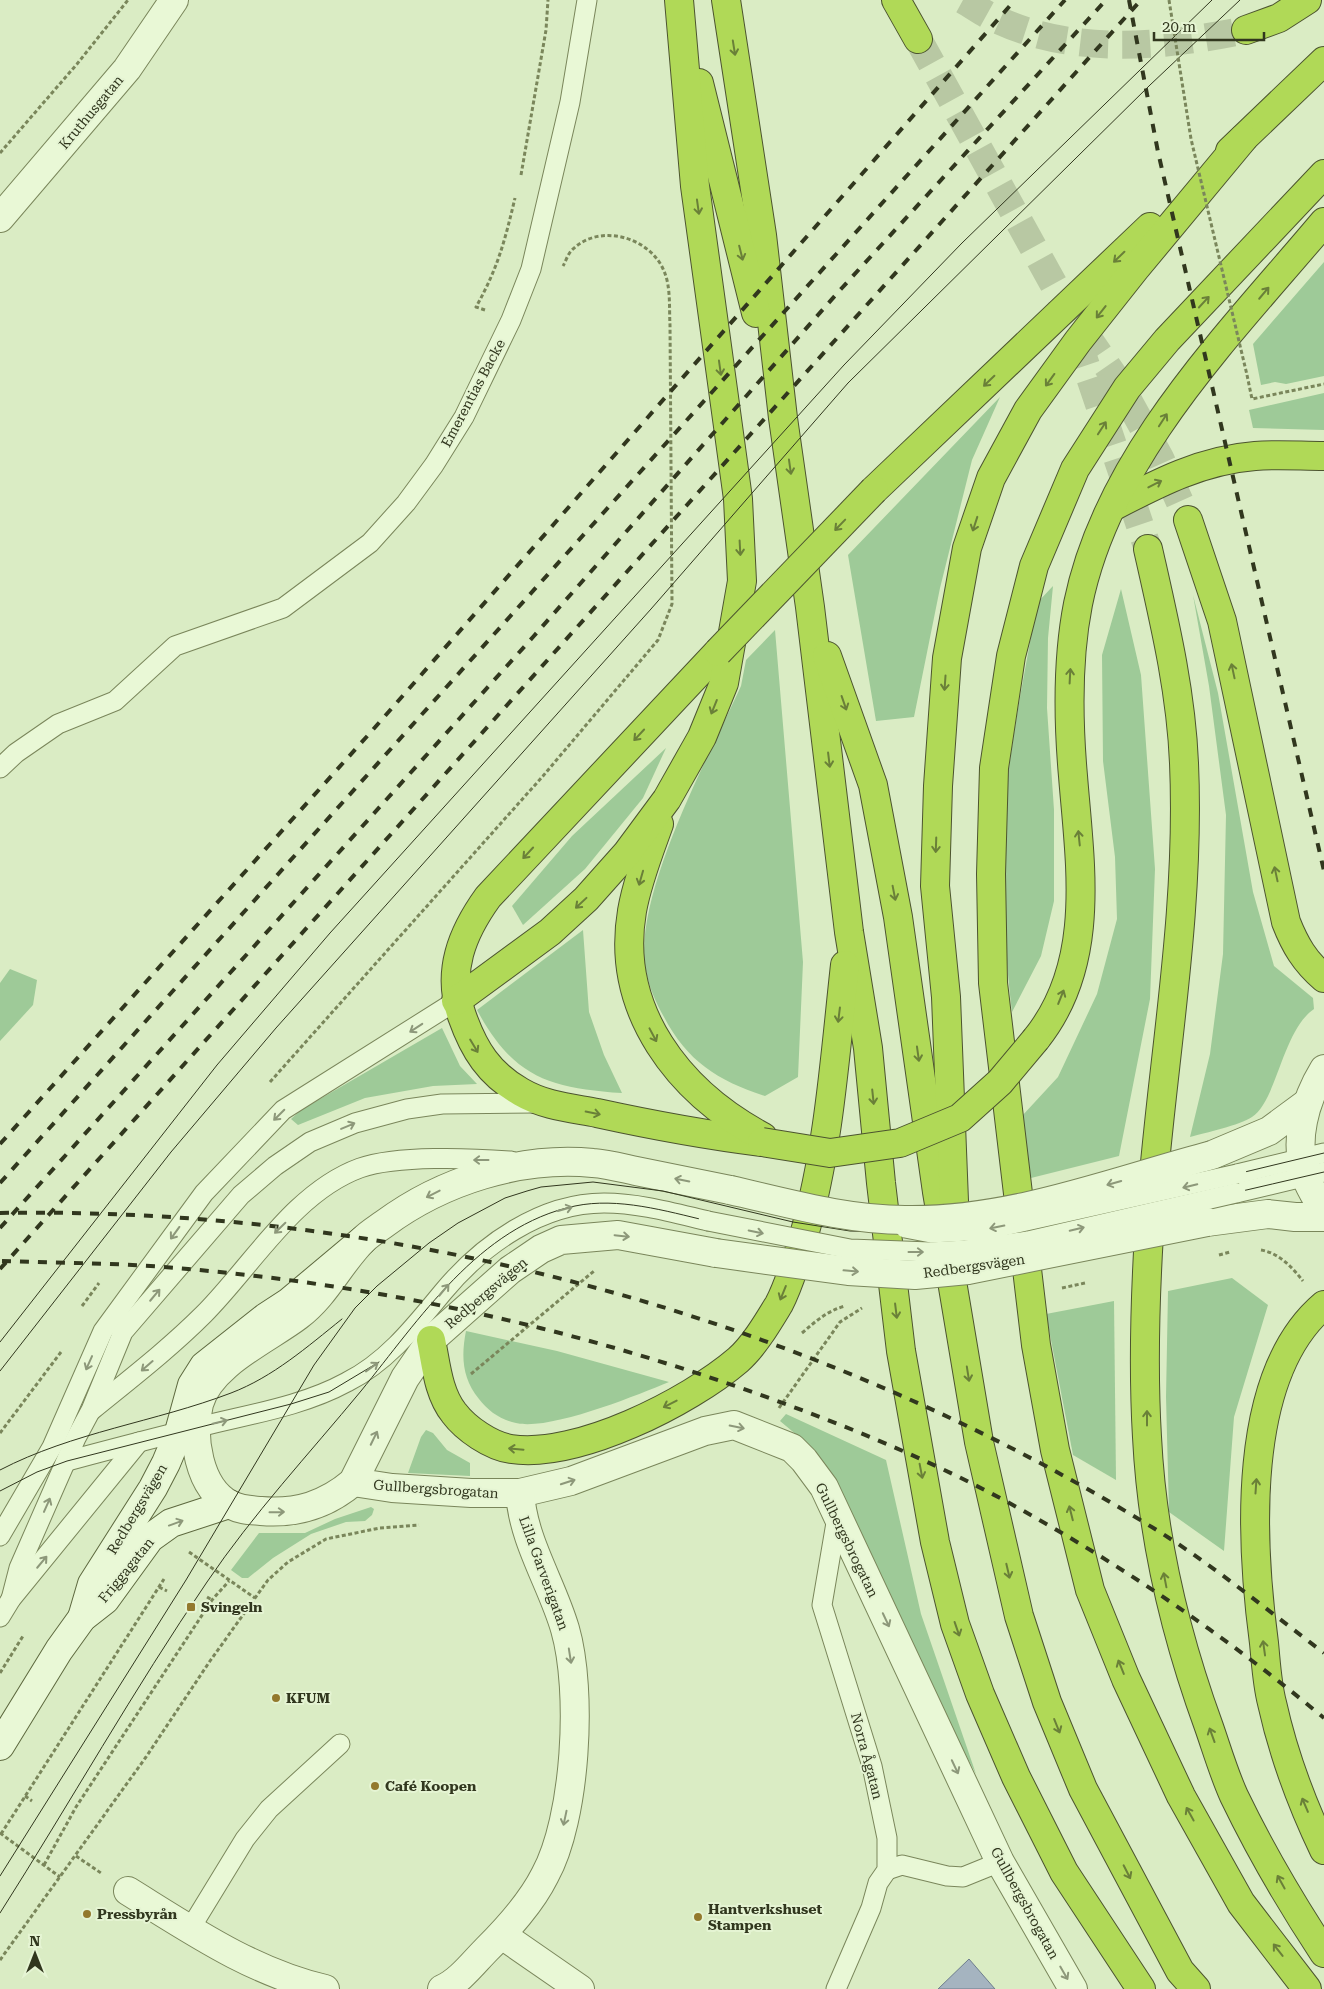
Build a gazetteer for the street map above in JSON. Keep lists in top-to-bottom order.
{
  "streets": {
    "street": [
      "Kruthusgatan",
      "Redbergsvägen",
      "Gullbergsbrogatan",
      "Friggagatan",
      "Lilla Garverigatan"
    ],
    "lane": ["Emerentias Backe", "Norra Ågatan"]
  },
  "crossings": [
    ["Redbergsvägen", "Gullbergsbrogatan"],
    ["Redbergsvägen", "Friggagatan"],
    ["Gullbergsbrogatan", "Lilla Garverigatan"],
    ["Gullbergsbrogatan", "Norra Ågatan"]
  ],
  "one_way": ["Gullbergsbrogatan", "Friggagatan", "Lilla Garverigatan"],
  "places": {
    "transit": ["Svingeln"],
    "other": [
      "KFUM",
      "Café Koopen",
      "Pressbyrån",
      "Hantverkshuset Stampen"
    ]
  },
  "scale_bar": "20 m",
  "north": "top"
}
